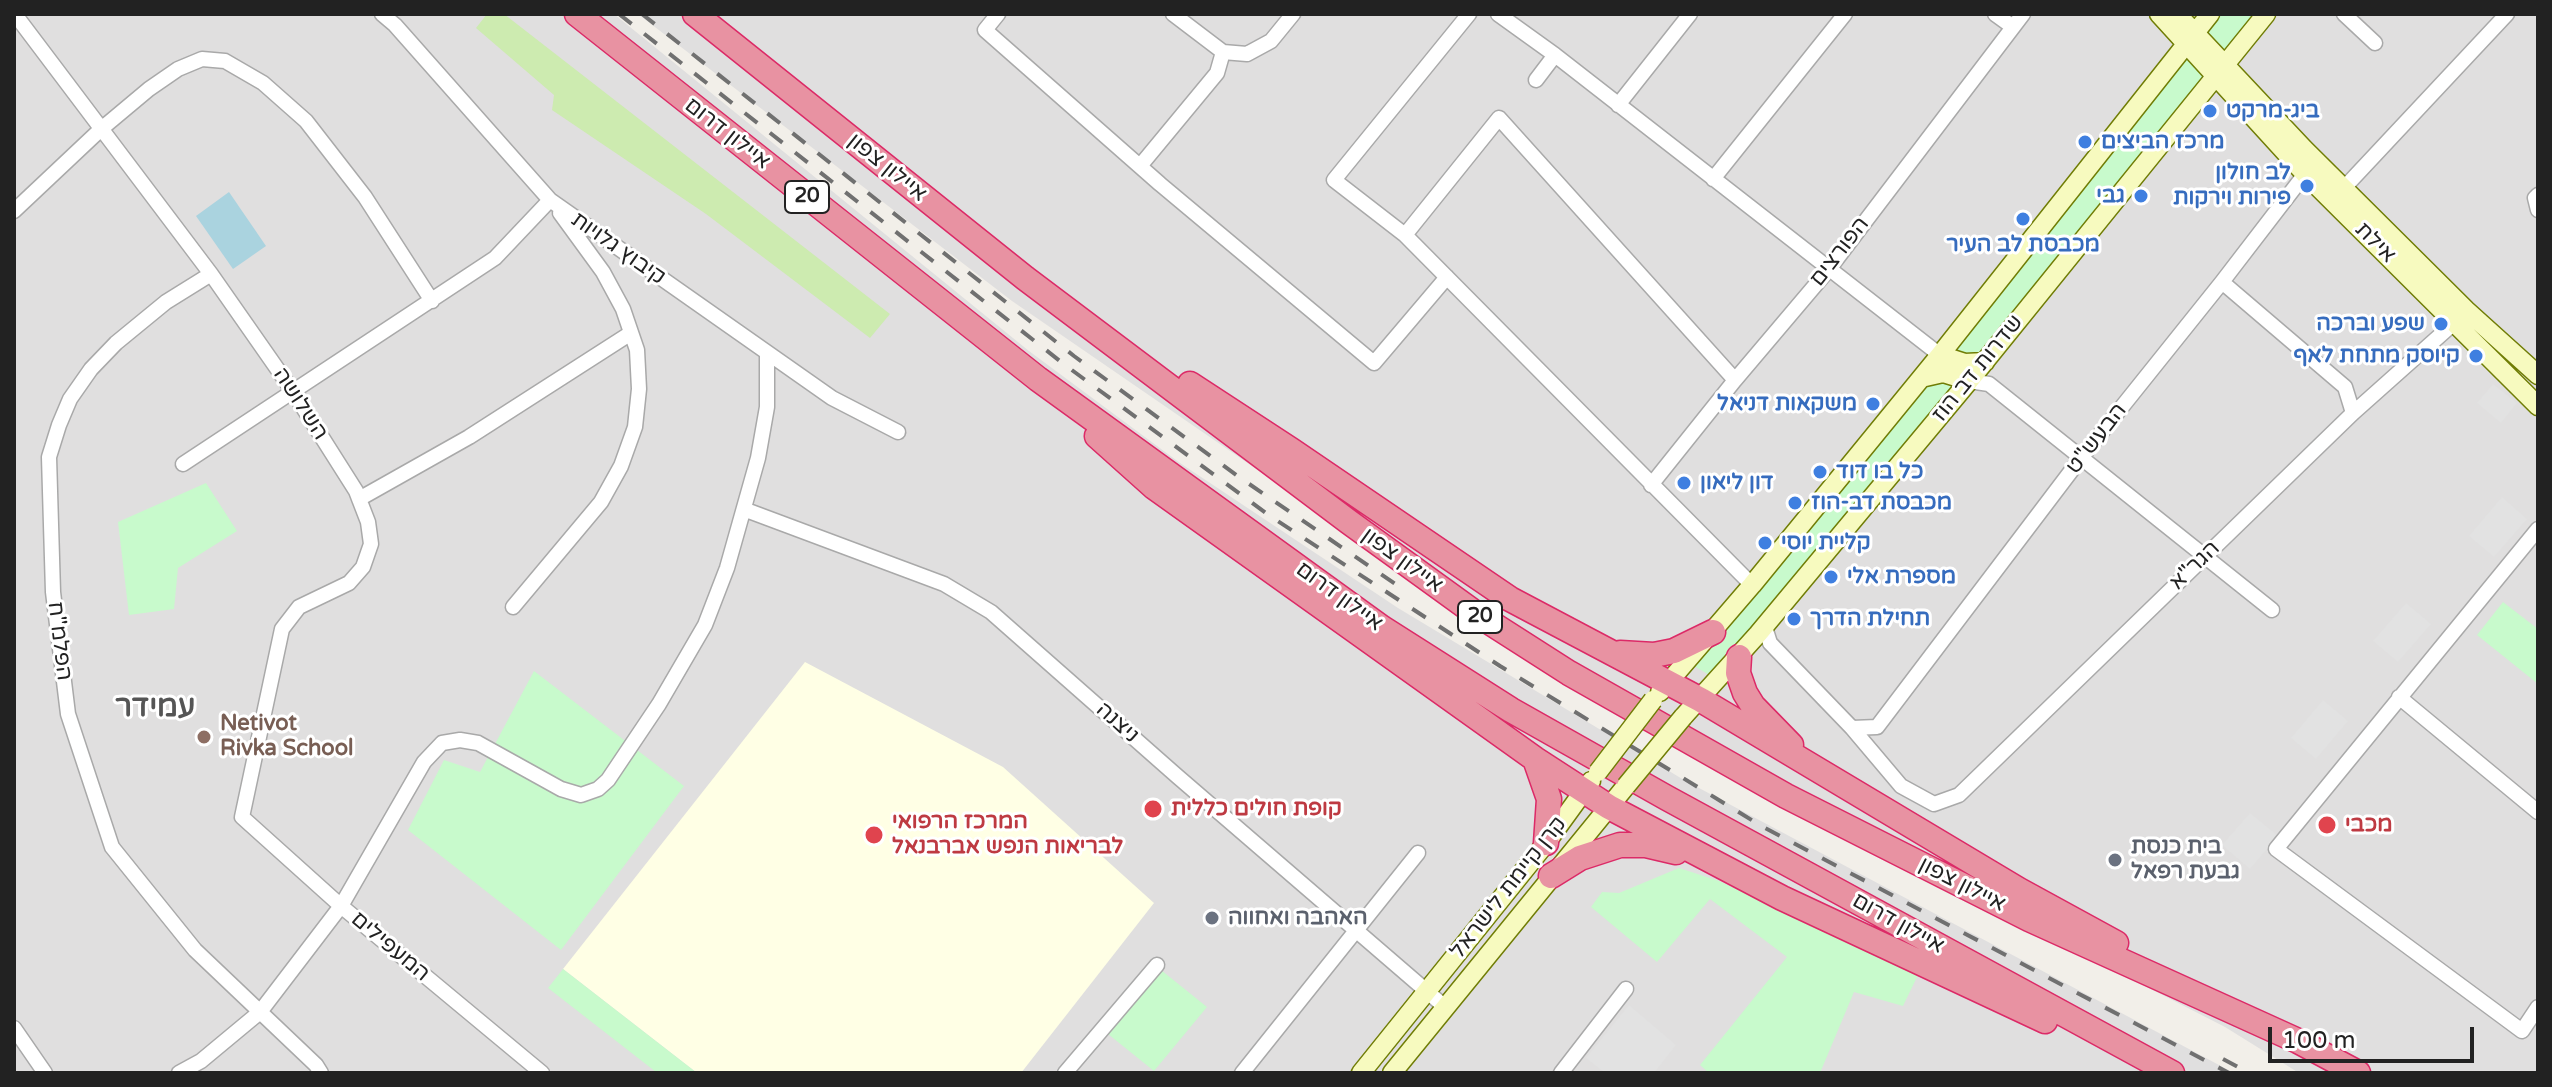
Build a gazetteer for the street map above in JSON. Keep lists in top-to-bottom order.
{
  "streets": {
    "highway": ["איילון דרום", "איילון צפון", "20"],
    "street": [
      "אילת",
      "קיבוץ גלויות",
      "הפורצים",
      "שדרות דב הוז",
      "השלושה",
      "הבעש\"ט",
      "הגר\"א",
      "הפלמ\"ח",
      "ניצנה",
      "קרן קיימת לישראל",
      "המעפילים"
    ]
  },
  "crossings": [
    ["אילת", "שדרות דב הוז"],
    ["אילת", "הבעש\"ט"],
    ["אילת", "הגר\"א"],
    ["שדרות דב הוז", "קרן קיימת לישראל"],
    ["השלושה", "הפלמ\"ח"],
    ["השלושה", "המעפילים"],
    ["הבעש\"ט", "הגר\"א"],
    ["ניצנה", "קרן קיימת לישראל"]
  ],
  "districts": ["עמידר"],
  "places": [
    "ביג-מרקט",
    "מרכז הביצים",
    "לב חולון פירות וירקות",
    "גבי",
    "מכבסת לב העיר",
    "שפע וברכה",
    "קיוסק מתחת לאף",
    "משקאות דניאל",
    "כל בו דוד",
    "דון ליאון",
    "מכבסת דב-הוז",
    "קליית יוסי",
    "מספרת אלי",
    "תחילת הדרך",
    "Netivot Rivka School",
    "קופת חולים כללית",
    "מכבי",
    "המרכז הרפואי לבריאות הנפש אברבנאל",
    "בית כנסת גבעת רפאל",
    "האהבה ואחווה"
  ],
  "scale_bar": "100 m"
}
